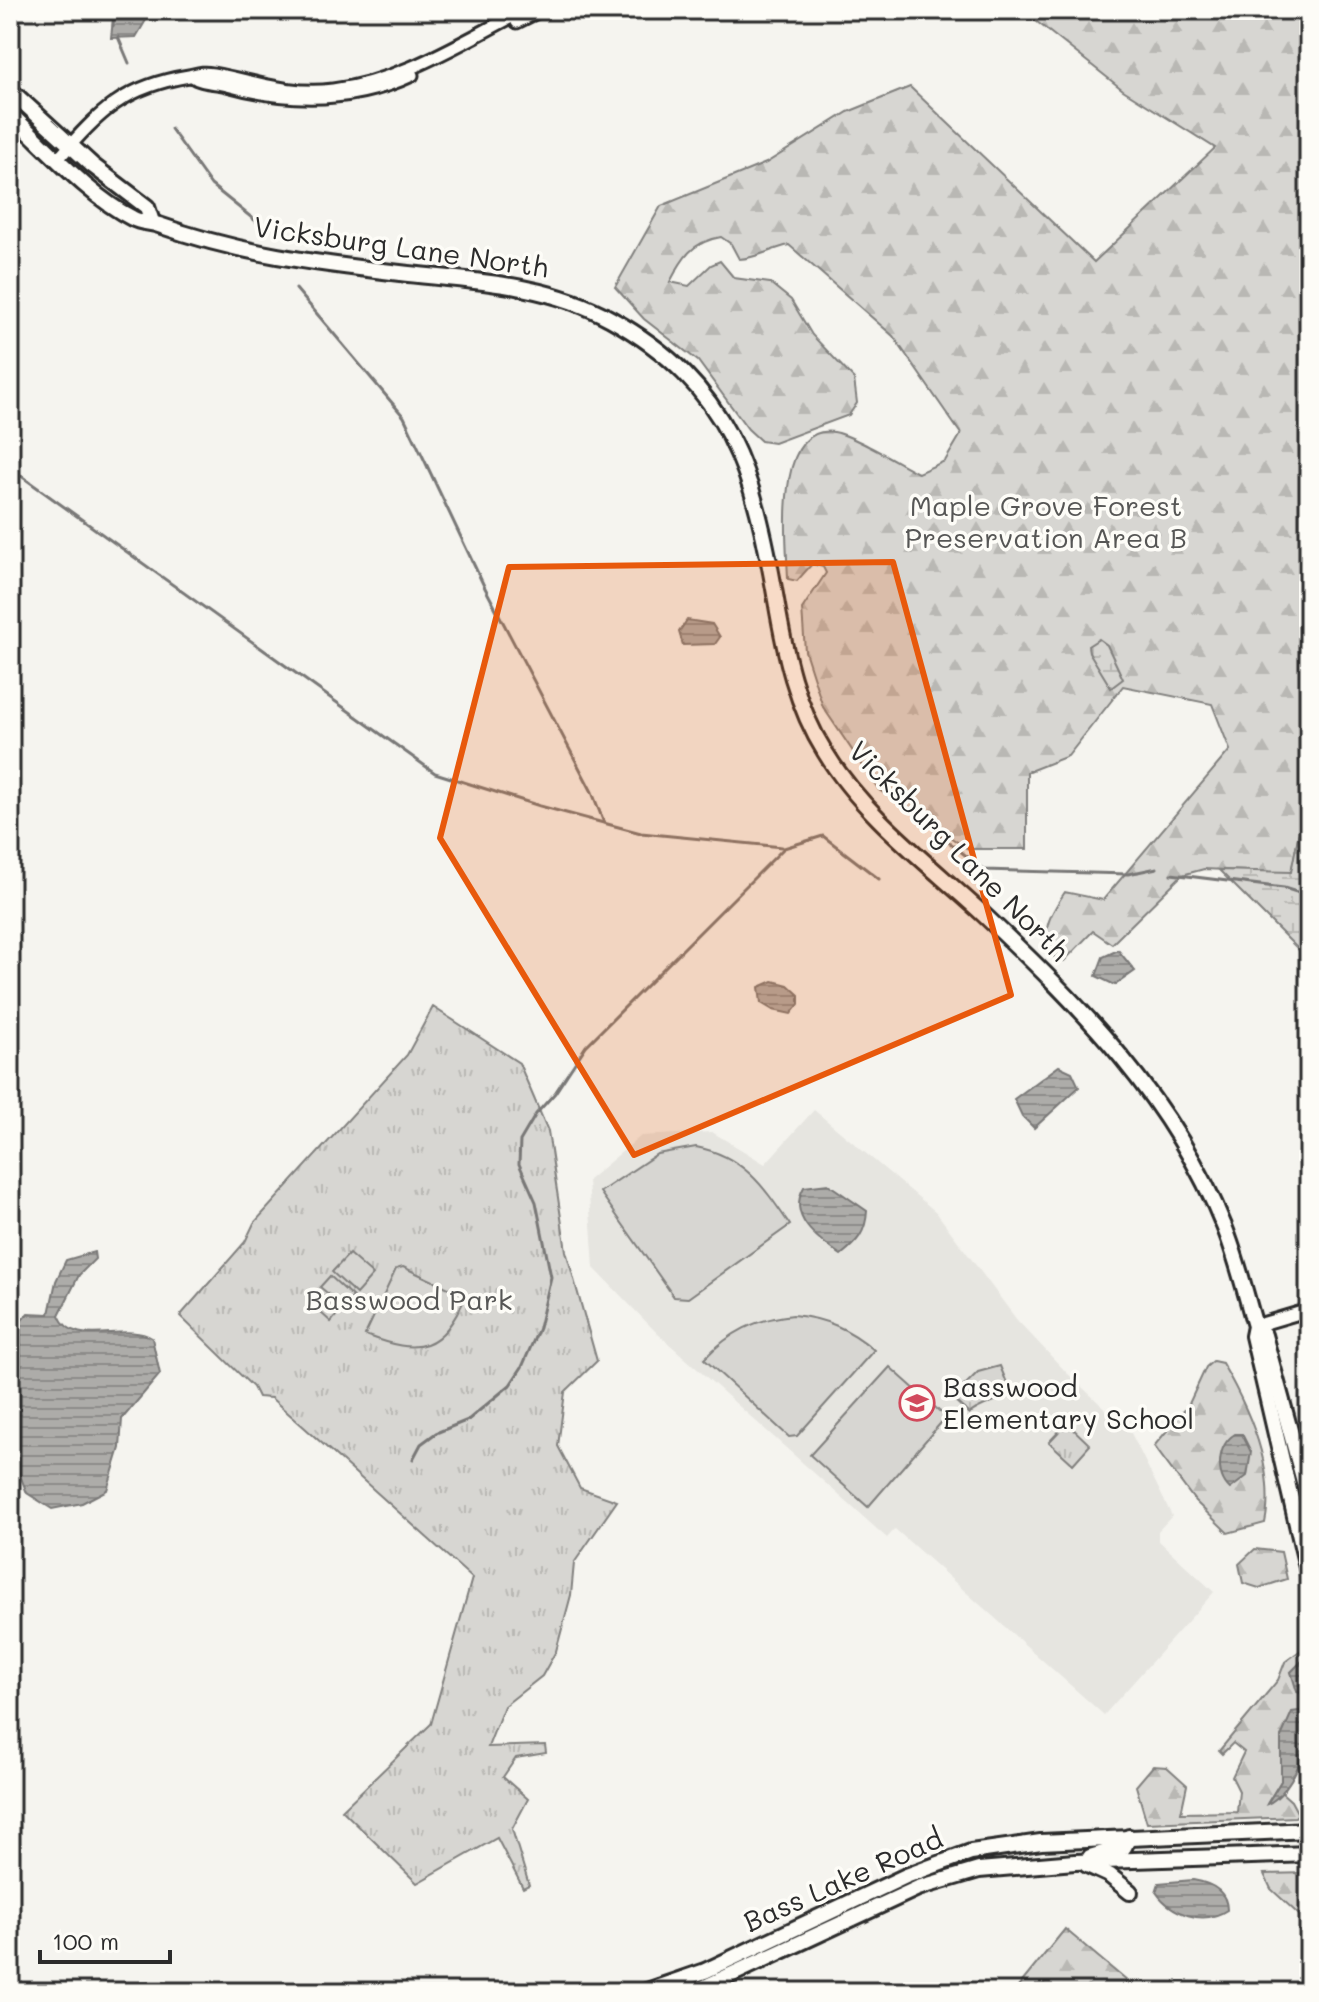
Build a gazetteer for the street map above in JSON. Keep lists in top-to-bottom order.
{
  "streets": {
    "main road": ["Vicksburg Lane North", "Bass Lake Road"]
  },
  "parks": ["Maple Grove Forest Preservation Area B", "Basswood Park"],
  "places": {
    "school or university": ["Basswood Elementary School"]
  },
  "scale_bar": "100 m"
}
